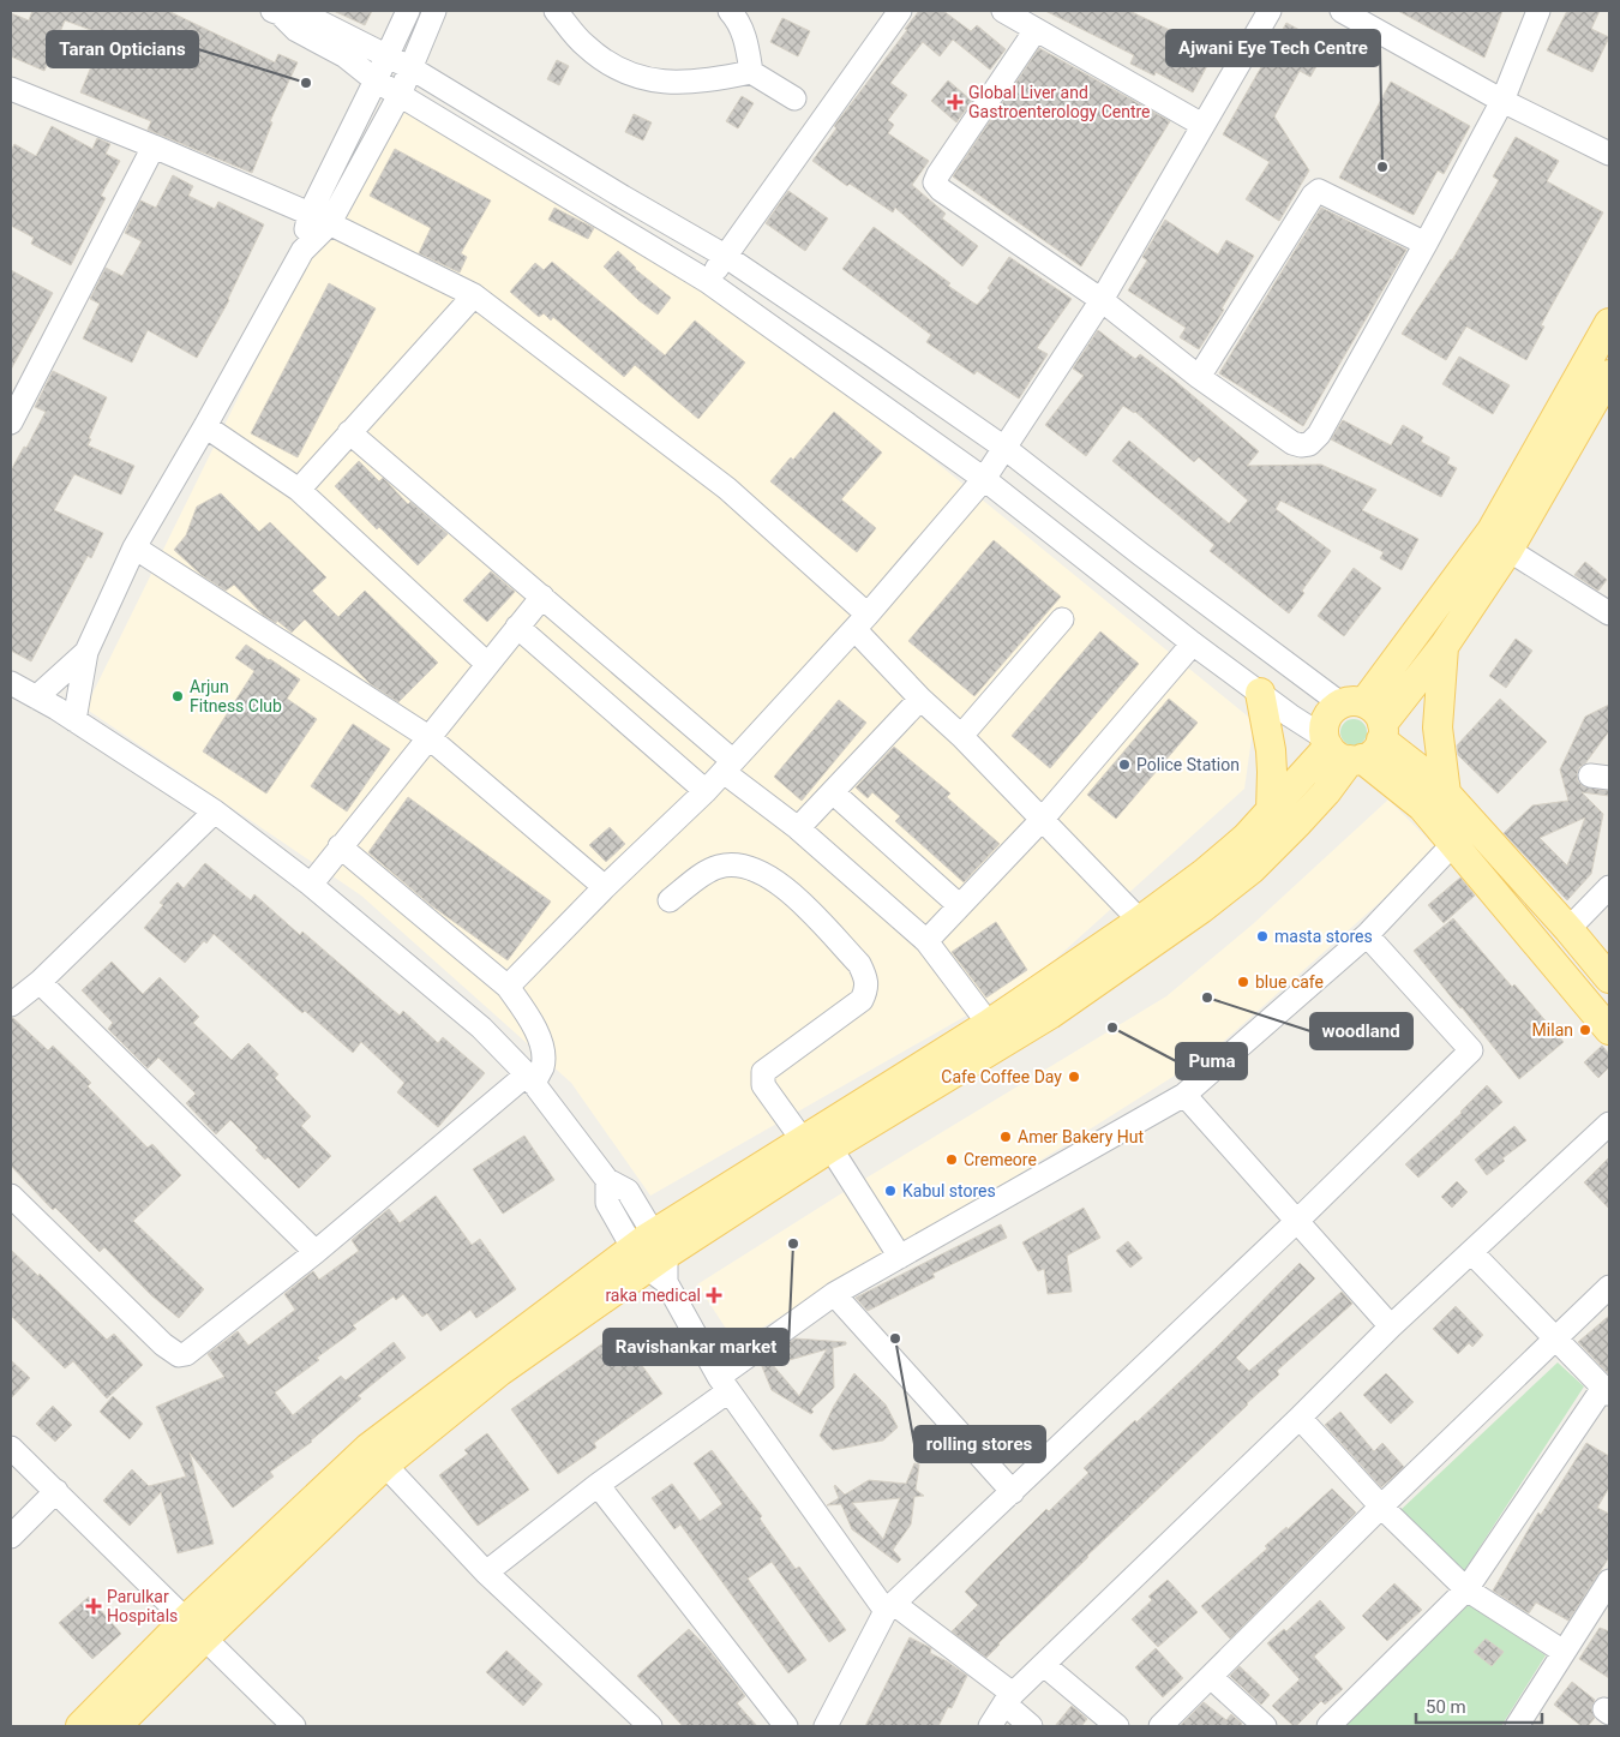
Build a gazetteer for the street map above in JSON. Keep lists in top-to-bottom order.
{
  "places": {
    "other": [
      "Taran Opticians",
      "Ajwani Eye Tech Centre",
      "Arjun Fitness Club",
      "Police Station",
      "masta stores",
      "blue cafe",
      "woodland",
      "Puma",
      "Milan",
      "Cafe Coffee Day",
      "Amer Bakery Hut",
      "Cremeore",
      "Kabul stores",
      "Ravishankar market",
      "rolling stores"
    ],
    "health": ["Global Liver and Gastroenterology Centre", "raka medical", "Parulkar Hospitals"]
  },
  "scale_bar": "50 m"
}
